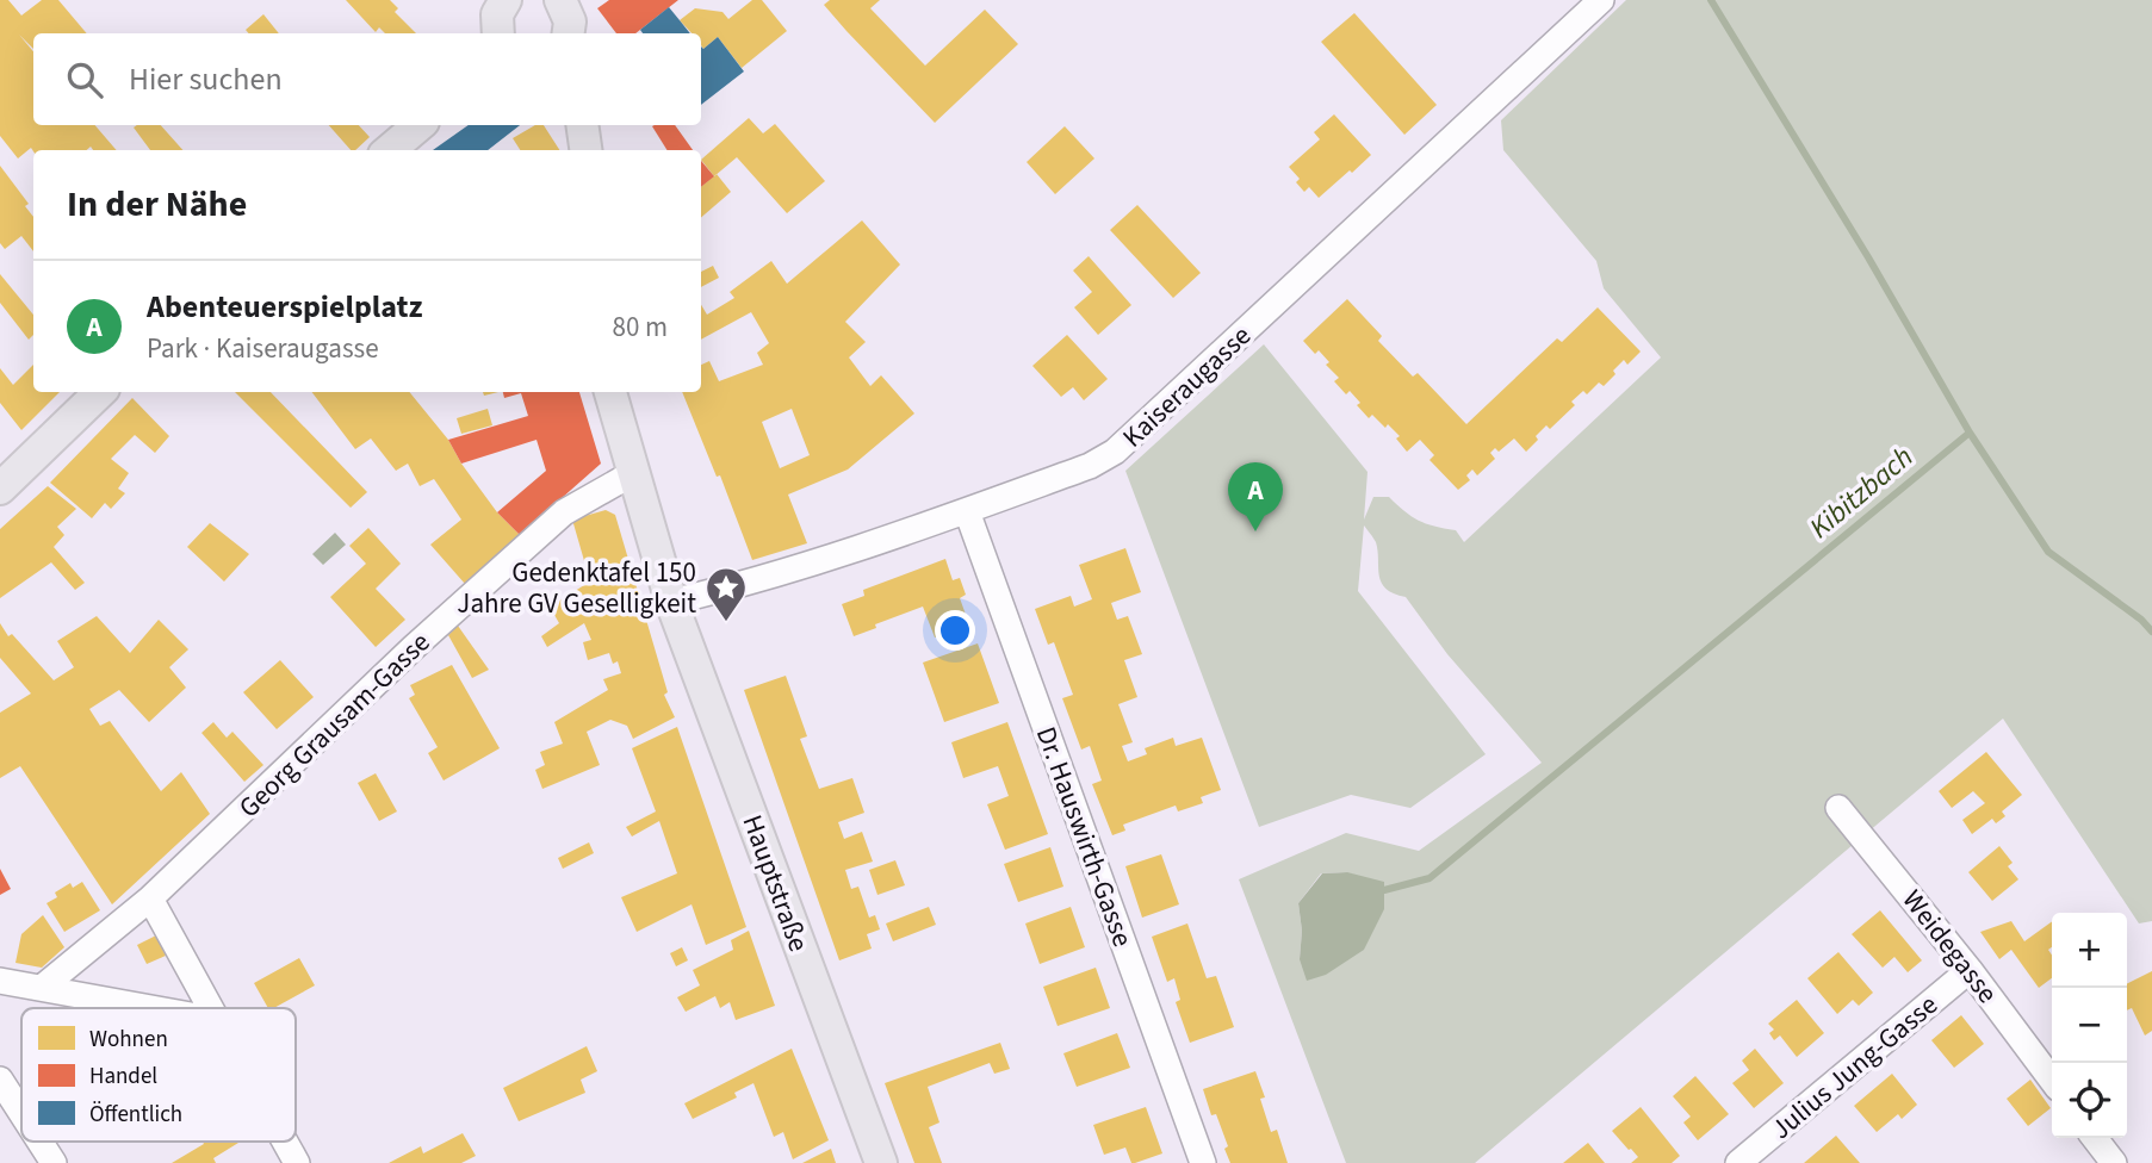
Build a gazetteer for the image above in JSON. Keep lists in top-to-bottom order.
{
  "streets": {
    "main road": ["Hauptstraße"],
    "street": [
      "Kaiseraugasse",
      "Georg Grausam-Gasse",
      "Dr. Hauswirth-Gasse",
      "Weidegasse",
      "Julius Jung-Gasse"
    ]
  },
  "crossings": [
    ["Kaiseraugasse", "Dr. Hauswirth-Gasse"],
    ["Kaiseraugasse", "Hauptstraße"],
    ["Georg Grausam-Gasse", "Hauptstraße"],
    ["Weidegasse", "Julius Jung-Gasse"]
  ],
  "water": ["Kibitzbach"],
  "places": {
    "place": ["Gedenktafel 150 Jahre GV Geselligkeit"]
  },
  "legend": ["Wohnen", "Handel", "Öffentlich"],
  "page": {
    "search": "Hier suchen",
    "heading": "In der Nähe",
    "list": [
      {
        "mark": "A",
        "name": "Abenteuerspielplatz",
        "note": "Park · Kaiseraugasse",
        "value": "80 m"
      }
    ],
    "pins": "A",
    "map_buttons": ["+", "−"]
  }
}
